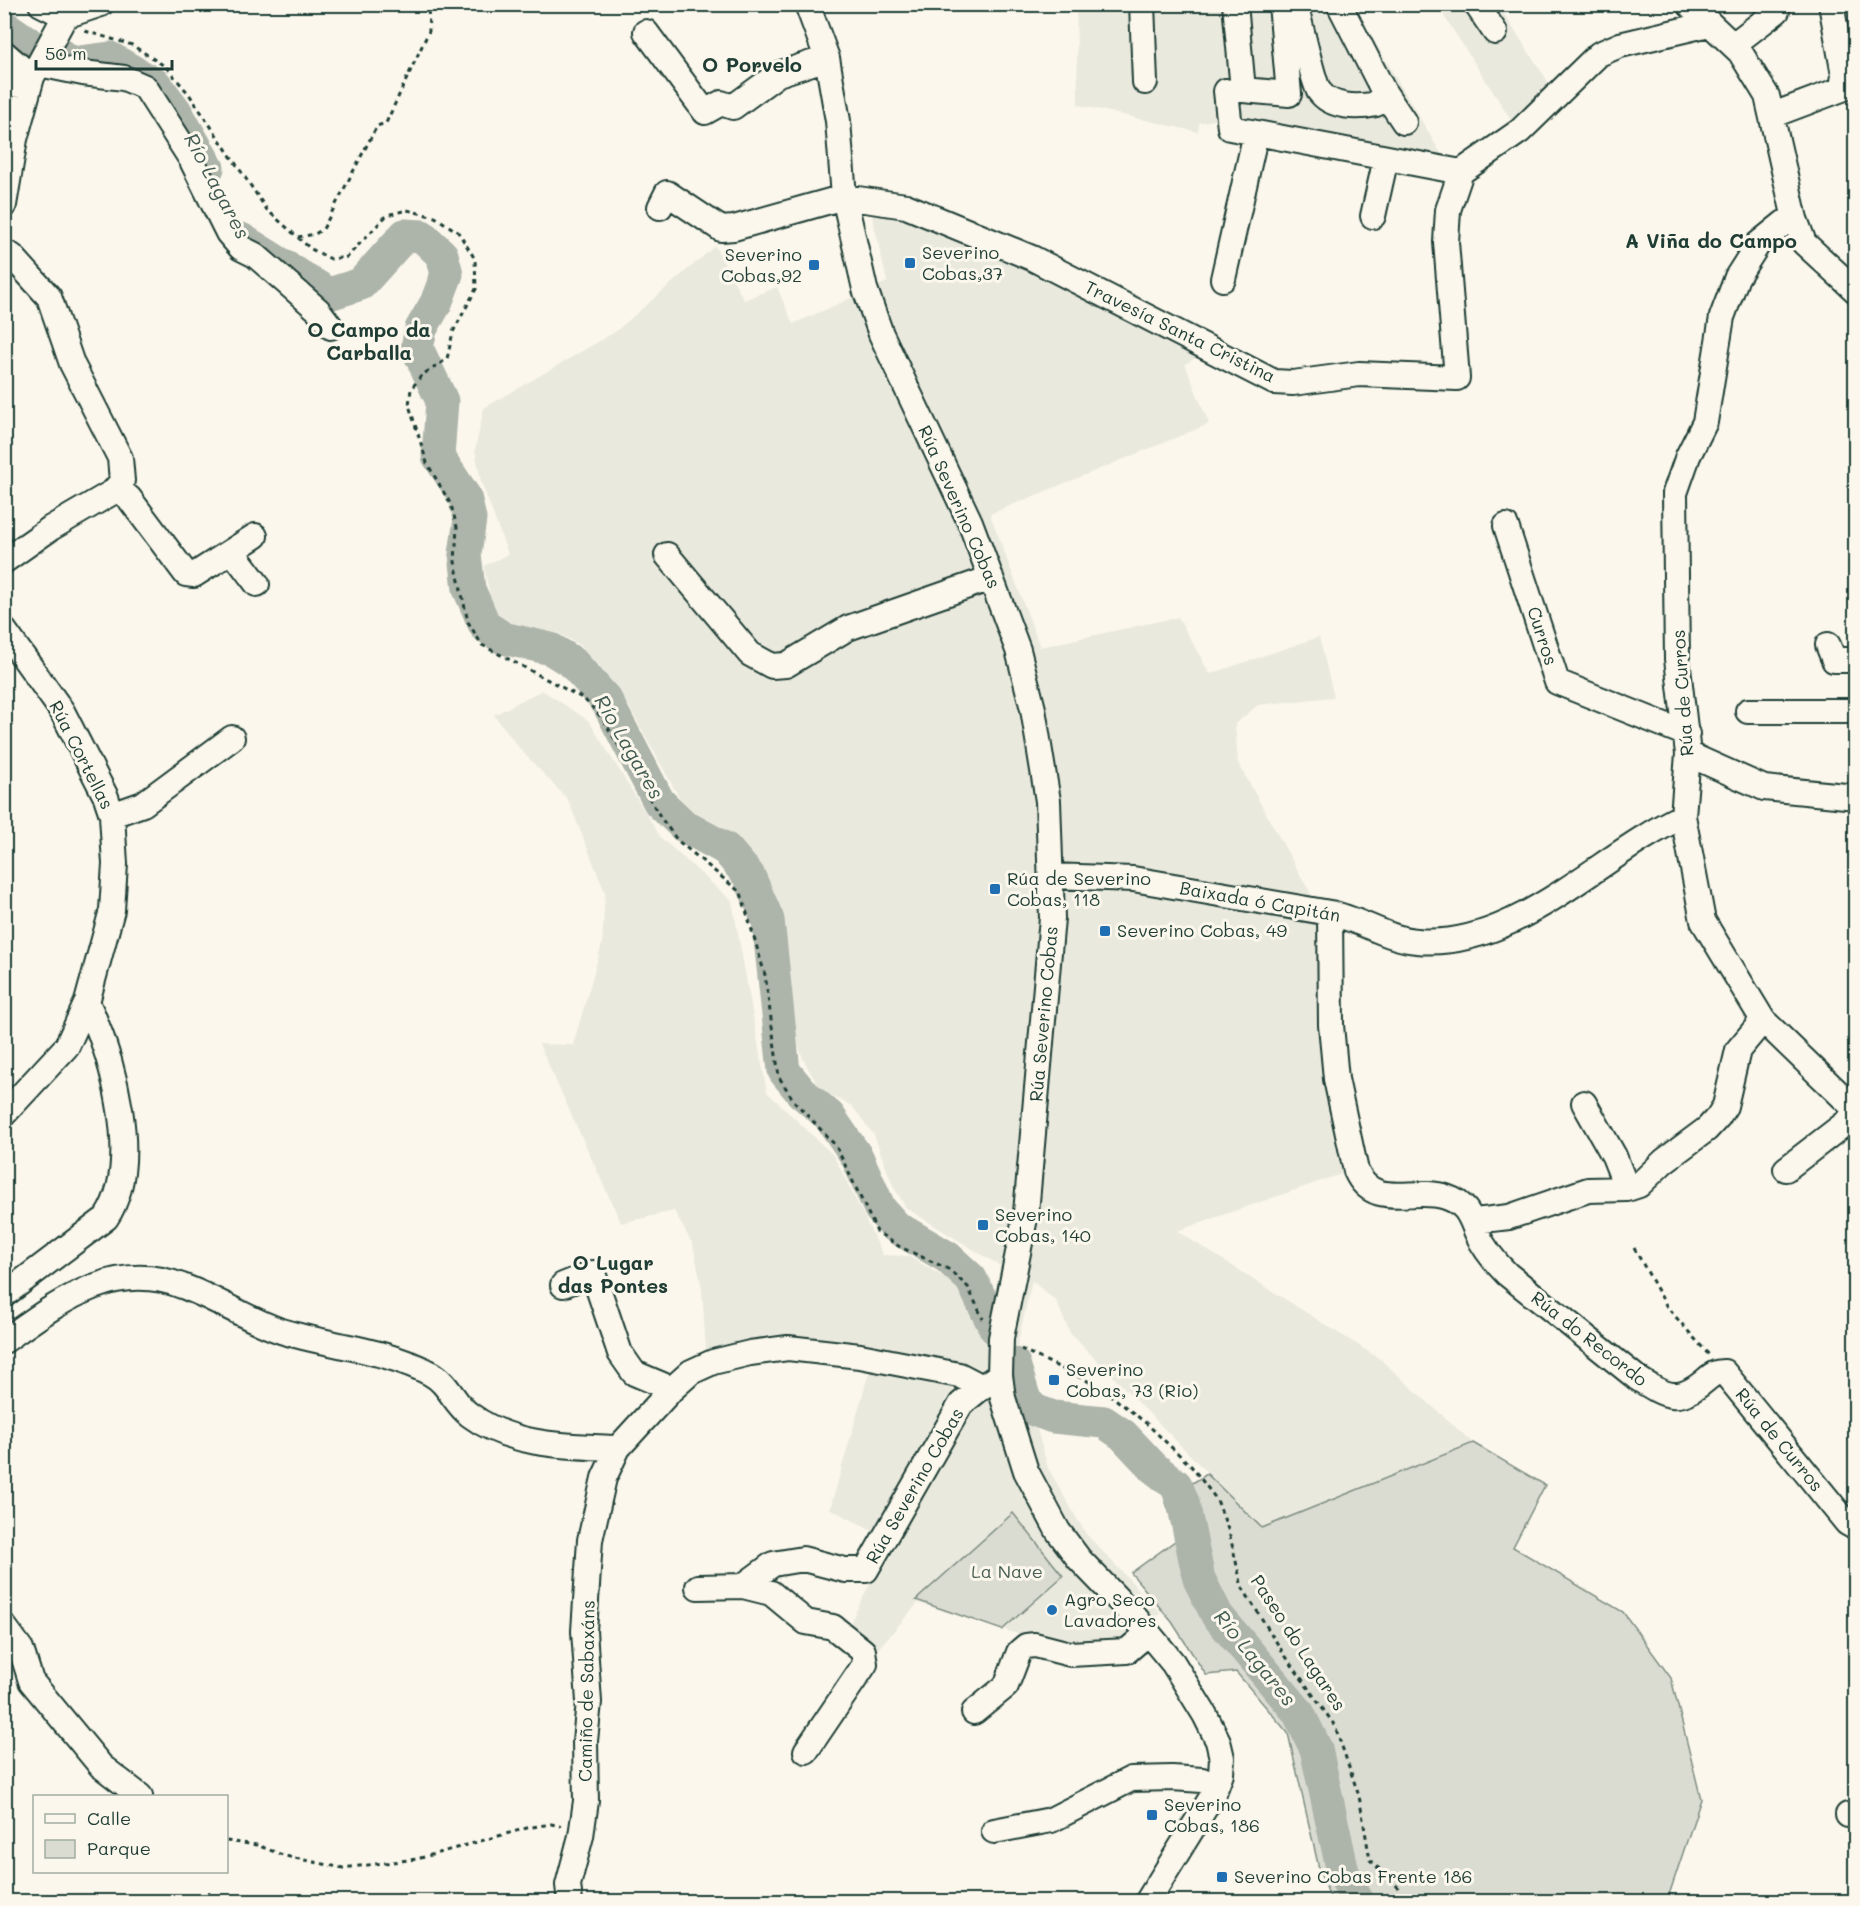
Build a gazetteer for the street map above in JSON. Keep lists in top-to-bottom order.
{
  "streets": {
    "street": [
      "Travesía Santa Cristina",
      "Rúa Severino Cobas",
      "Curros",
      "Rúa de Curros",
      "Rúa Cortellas",
      "Baixada ó Capitán",
      "Rúa do Recordo",
      "Camiño de Sabaxáns"
    ],
    "path": ["Paseo do Lagares"]
  },
  "crossings": [
    ["Travesía Santa Cristina", "Rúa Severino Cobas"],
    ["Rúa Severino Cobas", "Baixada ó Capitán"],
    ["Rúa Severino Cobas", "Camiño de Sabaxáns"],
    ["Curros", "Rúa de Curros"],
    ["Rúa de Curros", "Baixada ó Capitán"],
    ["Rúa de Curros", "Rúa do Recordo"],
    ["Baixada ó Capitán", "Rúa do Recordo"]
  ],
  "districts": [
    "O Porvelo",
    "A Viña do Campo",
    "O Campo da Carballa",
    "O Lugar das Pontes"
  ],
  "water": ["Río Lagares"],
  "parks": ["La Nave"],
  "places": {
    "transit": [
      "Severino Cobas,37",
      "Severino Cobas,92",
      "Rúa de Severino Cobas, 118",
      "Severino Cobas, 49",
      "Severino Cobas, 140",
      "Severino Cobas, 73 (Rio)",
      "Severino Cobas, 186",
      "Severino Cobas Frente 186"
    ],
    "other": ["Agro Seco Lavadores"]
  },
  "legend": ["Calle", "Parque"],
  "scale_bar": "50 m"
}
